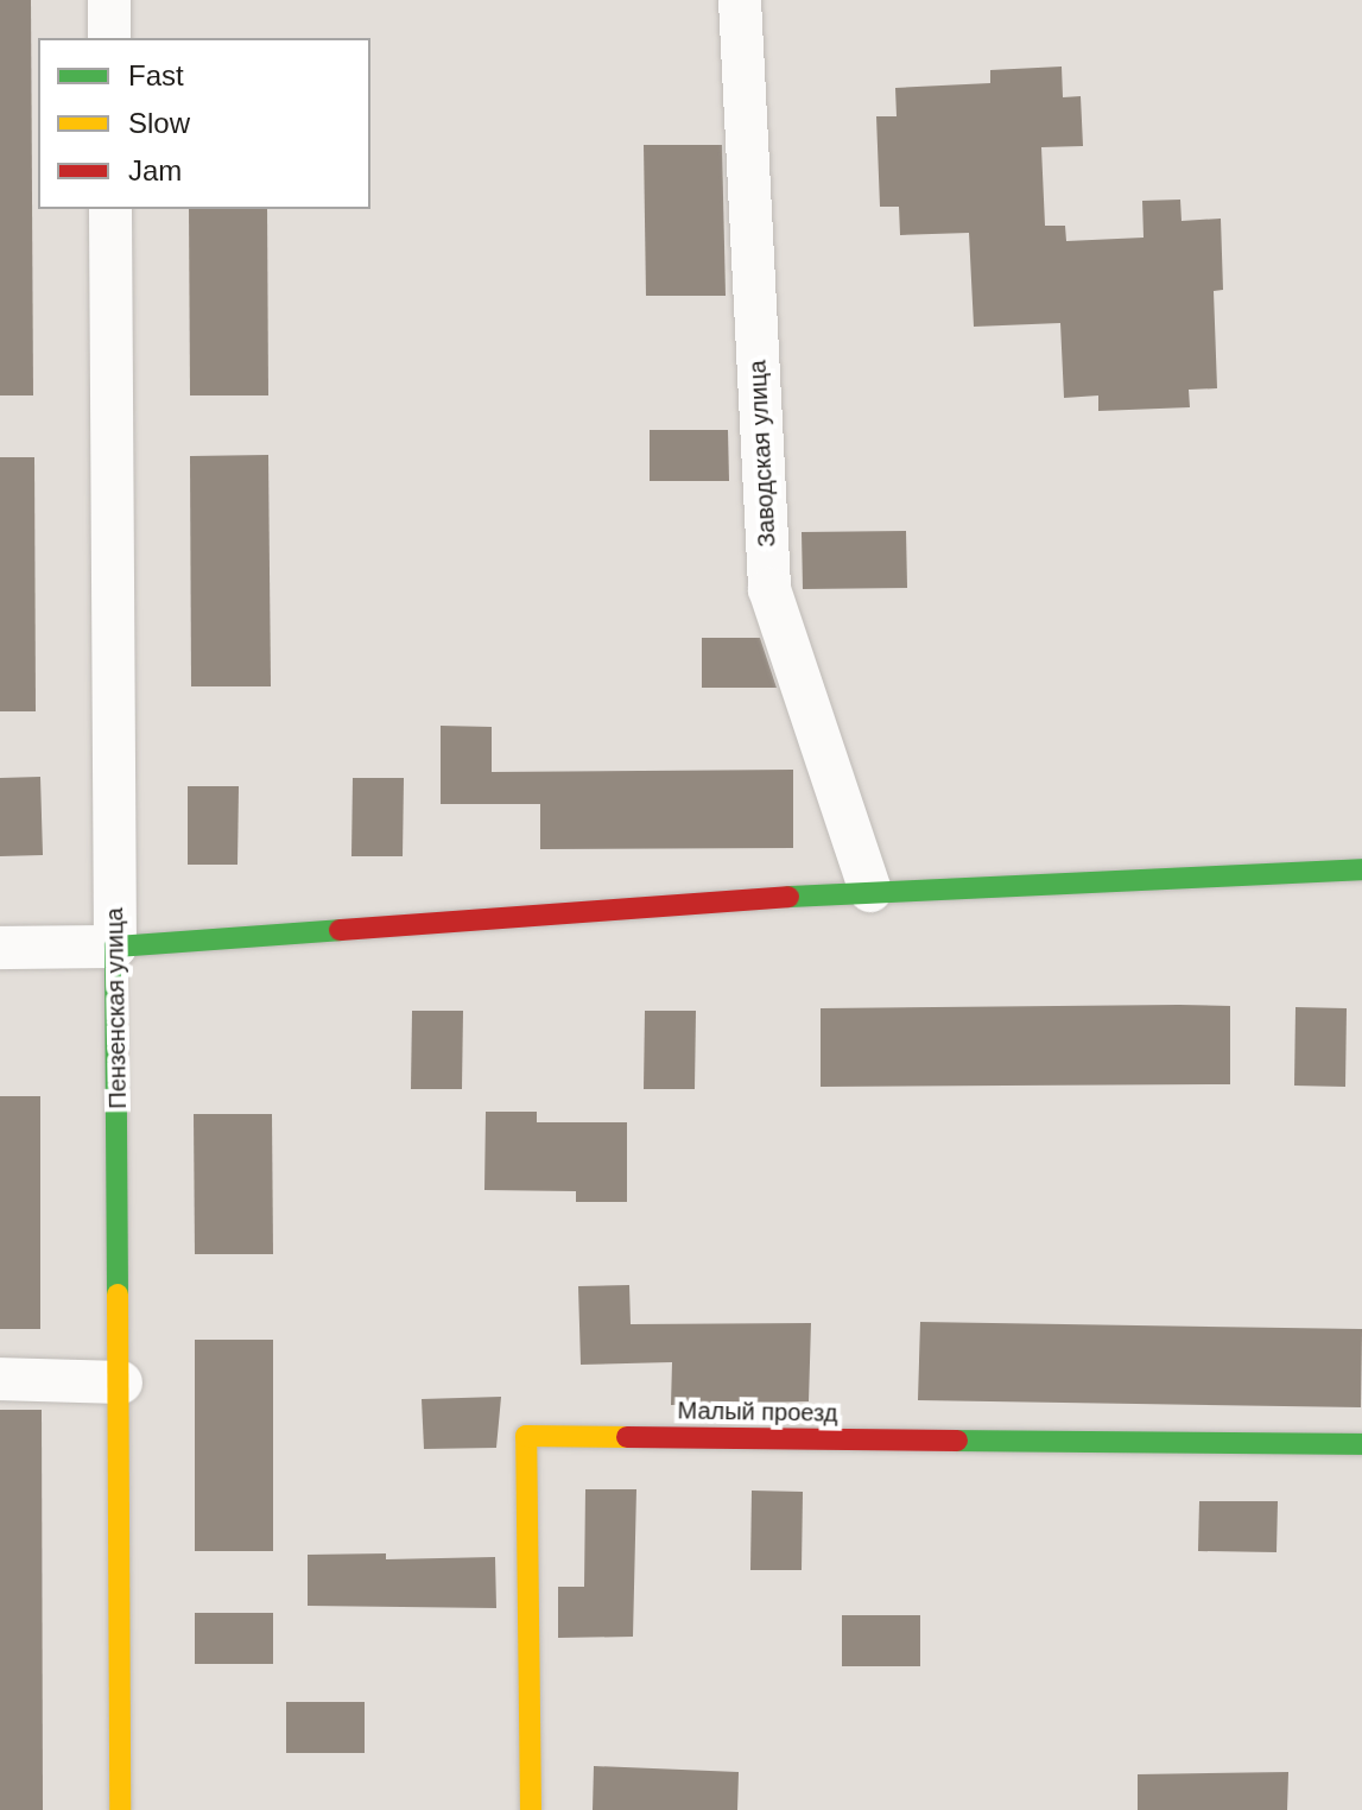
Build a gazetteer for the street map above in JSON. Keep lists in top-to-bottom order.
{
  "streets": {
    "street": ["Заводская улица", "Пензенская улица", "Малый проезд"]
  },
  "legend": ["Fast", "Slow", "Jam"]
}
